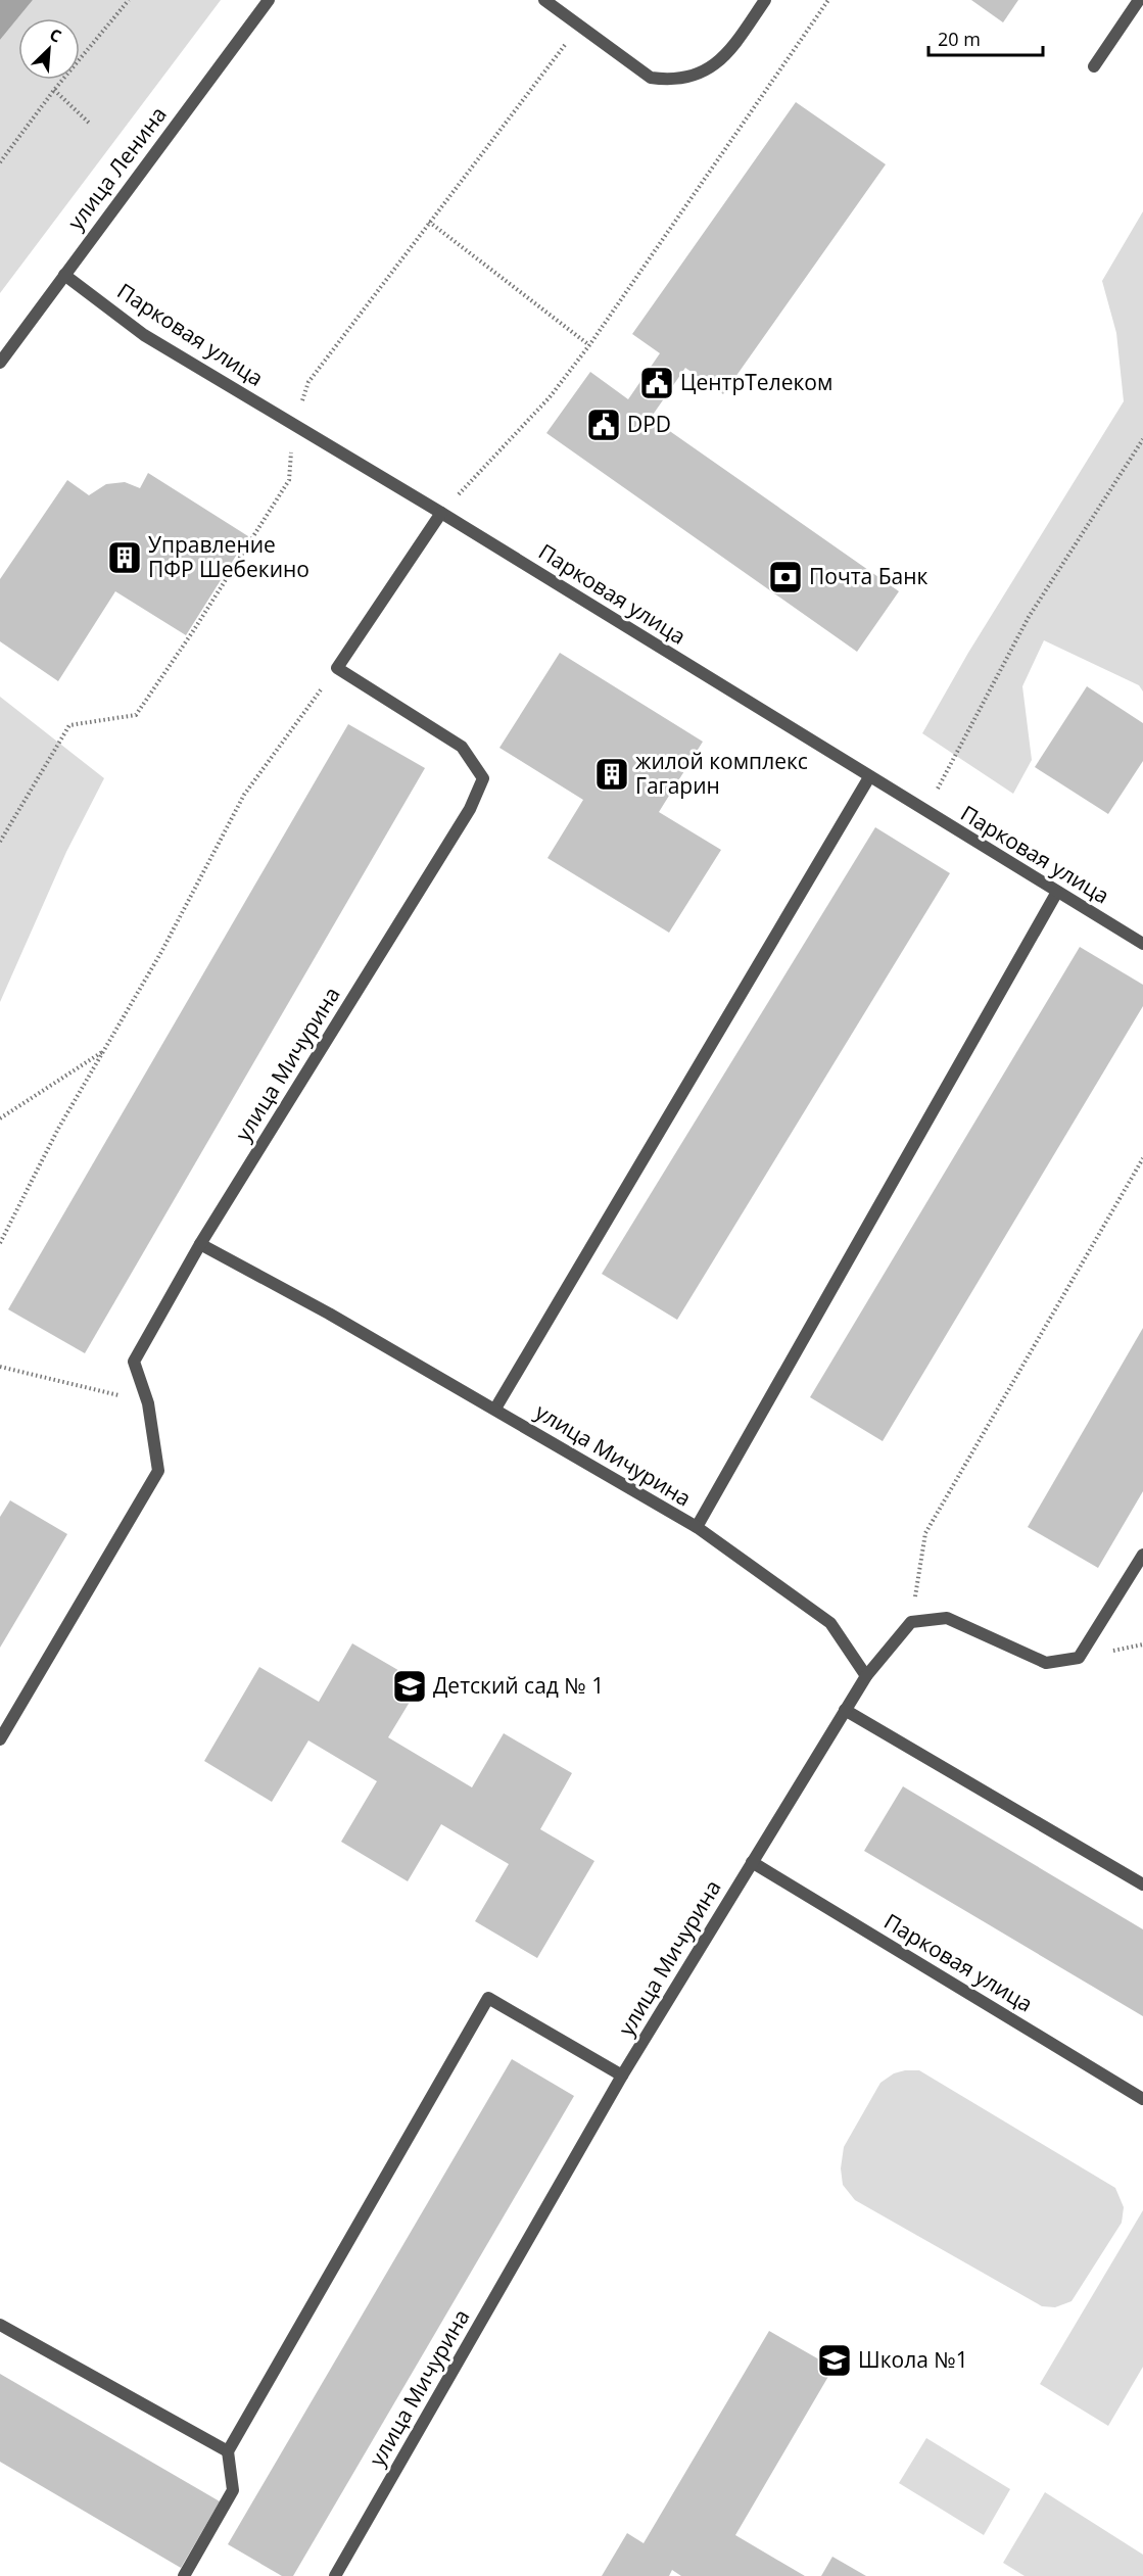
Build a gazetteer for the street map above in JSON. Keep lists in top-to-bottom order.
{
  "streets": {
    "street": ["улица Ленина", "Парковая улица", "улица Мичурина"]
  },
  "crossings": [
    ["улица Ленина", "Парковая улица"],
    ["Парковая улица", "улица Мичурина"]
  ],
  "places": {
    "public building": ["ЦентрТелеком", "DPD"],
    "building": ["Управление ПФР Шебекино", "жилой комплекс Гагарин"],
    "bank": ["Почта Банк"],
    "school or university": ["Детский сад № 1", "Школа №1"]
  },
  "scale_bar": "20 m",
  "north": "top right"
}
